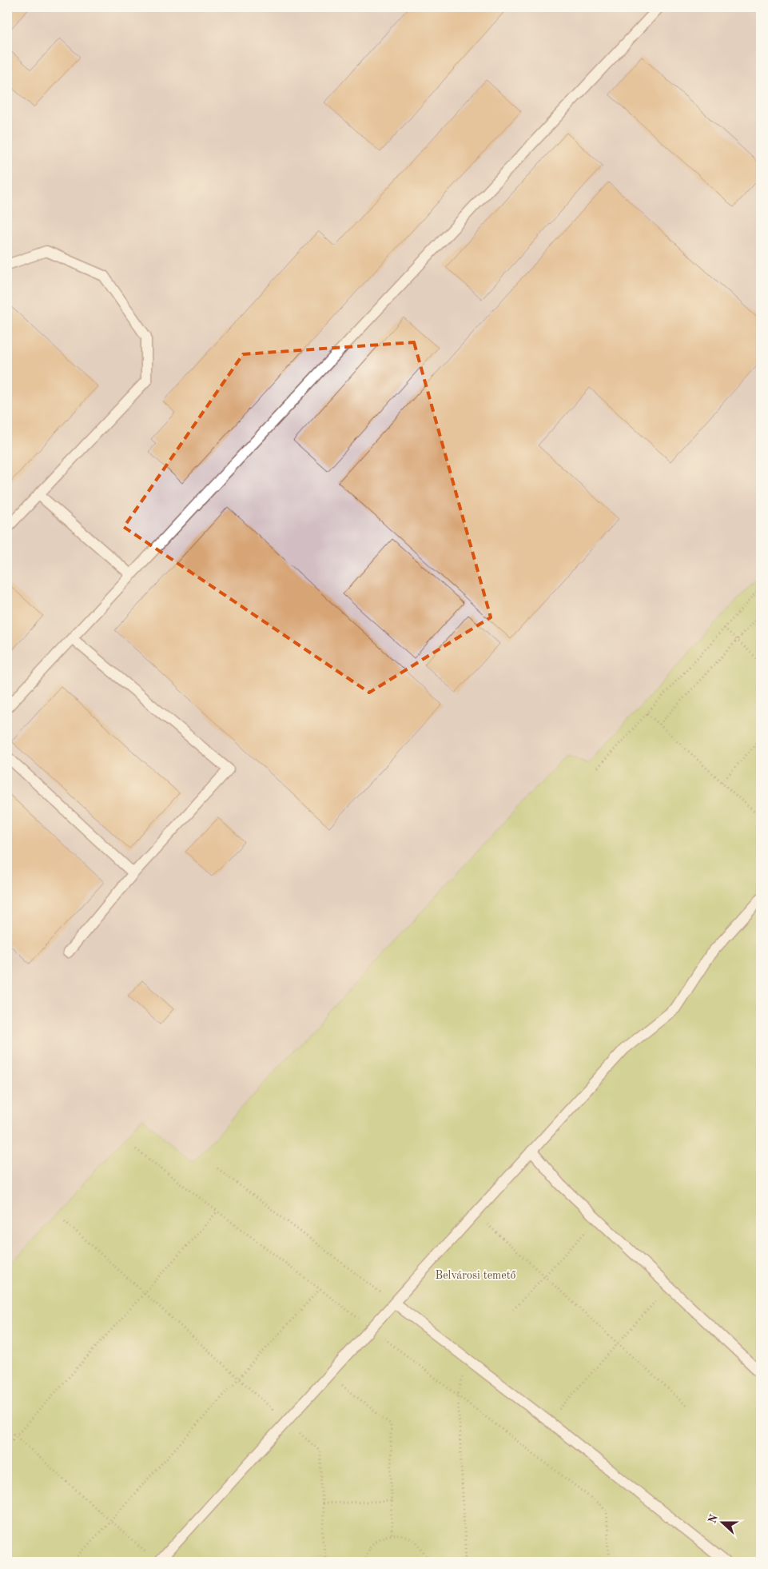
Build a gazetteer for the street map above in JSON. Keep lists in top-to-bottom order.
{
  "parks": ["Belvárosi temető"],
  "north": "left"
}
